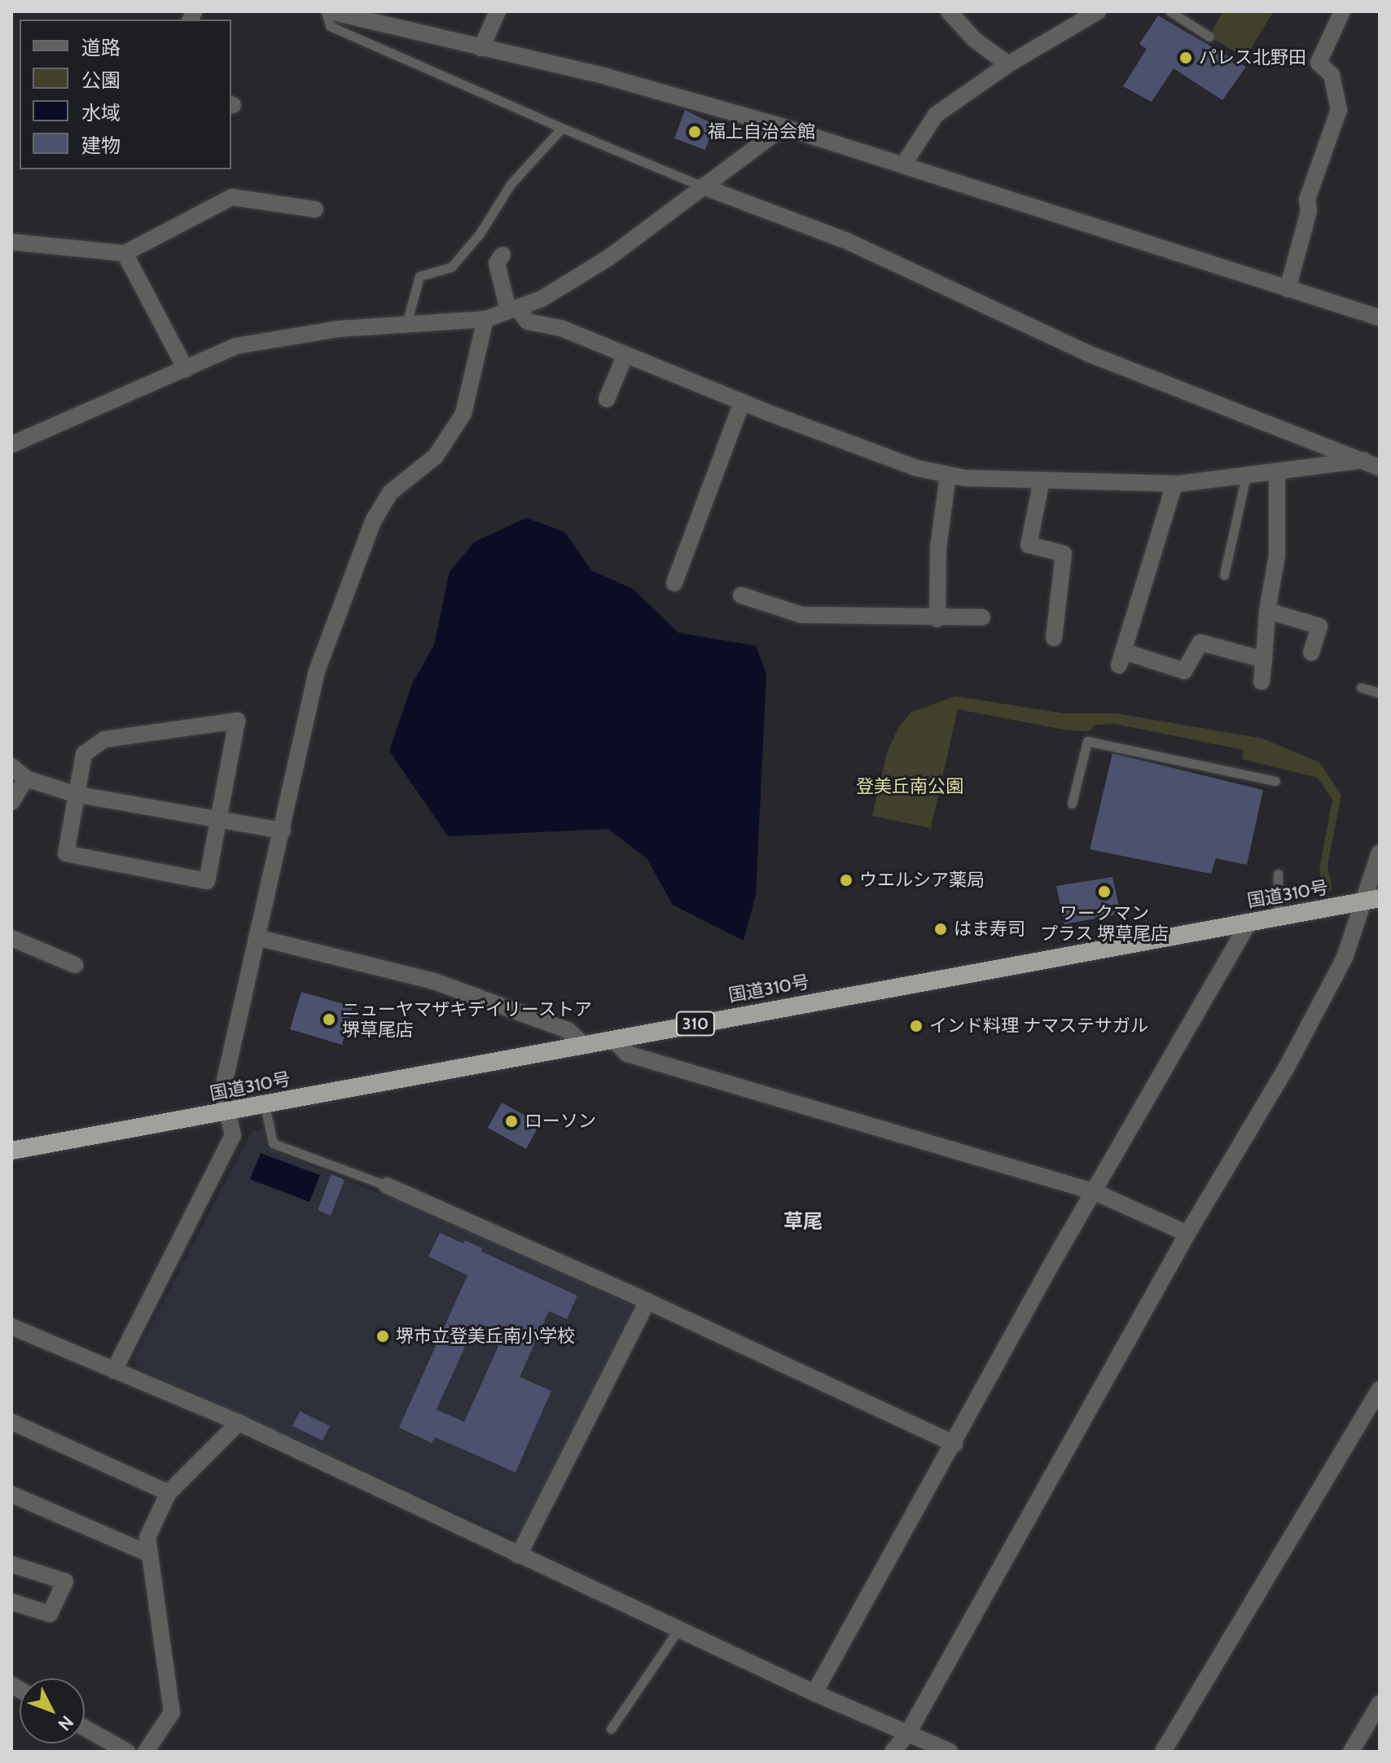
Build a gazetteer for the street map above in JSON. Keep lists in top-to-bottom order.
{
  "streets": {
    "highway": ["国道310号", "310"]
  },
  "districts": ["草尾"],
  "parks": ["登美丘南公園"],
  "places": [
    "パレス北野田",
    "福上自治会館",
    "ウエルシア薬局",
    "ワークマン プラス 堺草尾店",
    "はま寿司",
    "ニューヤマザキデイリーストア 堺草尾店",
    "インド料理 ナマステサガル",
    "ローソン",
    "堺市立登美丘南小学校"
  ],
  "legend": [
    "道路",
    "公園",
    "水域",
    "建物"
  ],
  "north": "bottom right"
}
